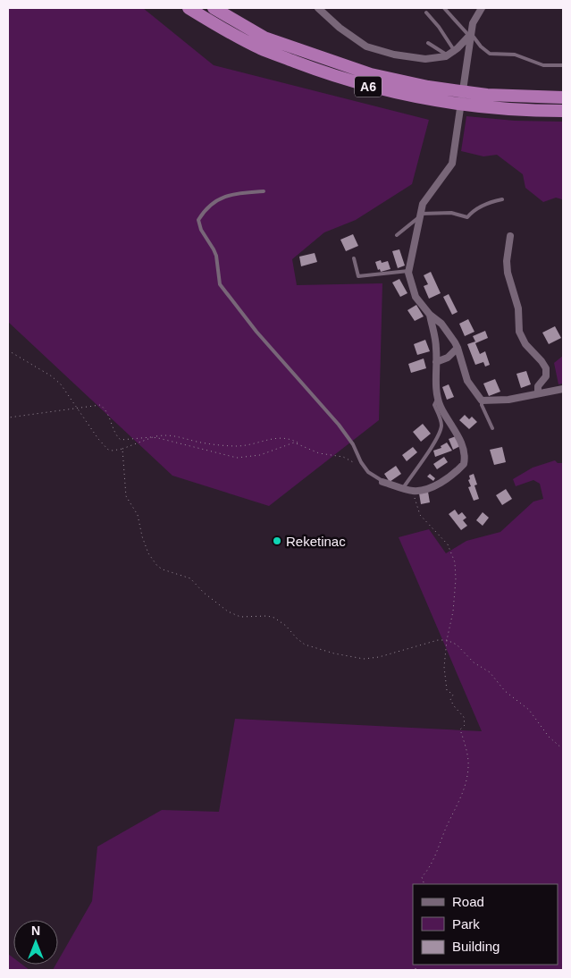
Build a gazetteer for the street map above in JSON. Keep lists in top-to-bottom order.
{
  "streets": {
    "highway": ["A6"]
  },
  "places": ["Reketinac"],
  "legend": ["Road", "Park", "Building"],
  "north": "top"
}
